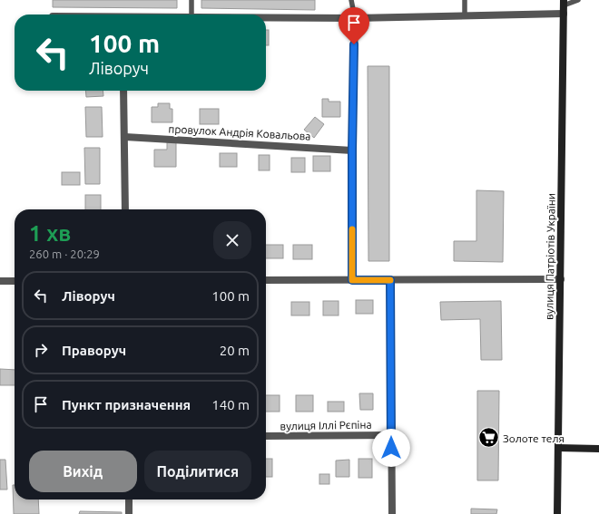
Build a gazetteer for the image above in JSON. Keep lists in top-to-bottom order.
{
  "streets": {
    "main road": ["вулиця Патріотів України"],
    "street": ["провулок Андрія Ковальова", "вулиця Іллі Рєпіна"]
  },
  "places": {
    "supermarket": ["Золоте теля"]
  },
  "page": {
    "turn": ["100 m", "Ліворуч"],
    "heading": ["1 хв", "260 m · 20:29"],
    "list": [
      {
        "name": "Ліворуч",
        "value": "100 m"
      },
      {
        "name": "Праворуч",
        "value": "20 m"
      },
      {
        "name": "Пункт призначення",
        "value": "140 m"
      }
    ],
    "buttons": ["Вихід", "Поділитися"]
  }
}
